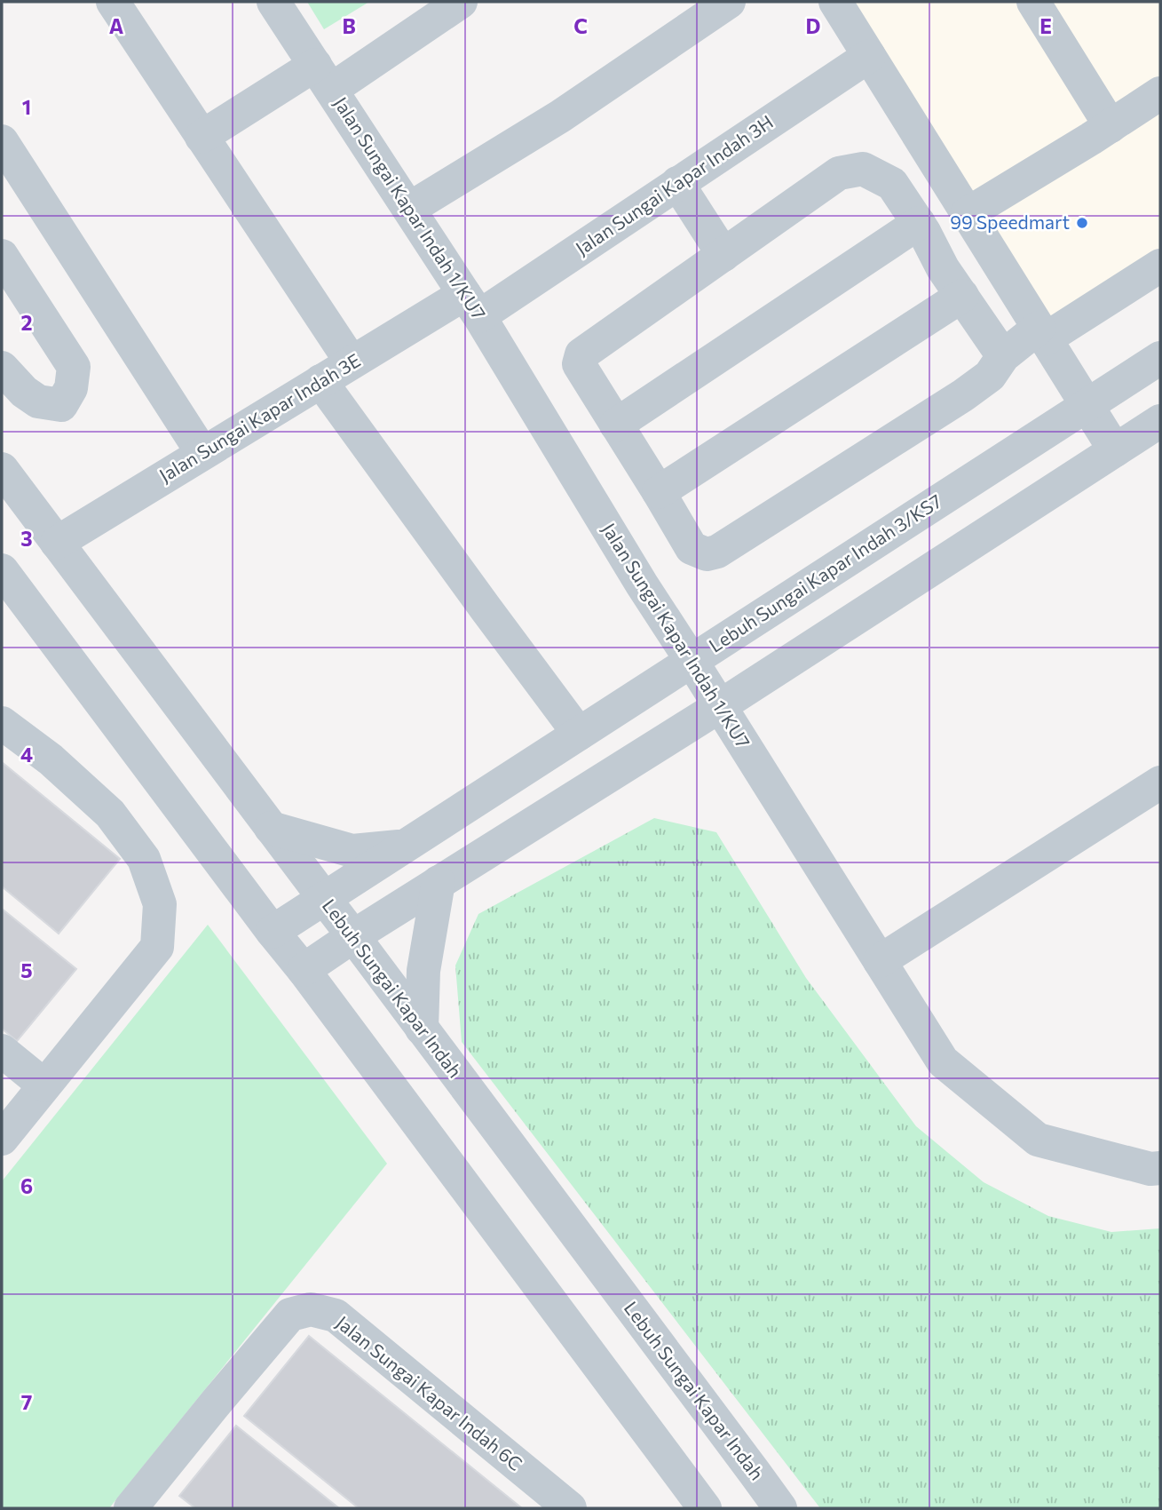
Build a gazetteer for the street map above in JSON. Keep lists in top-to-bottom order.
{
  "streets": {
    "street": [
      "Jalan Sungai Kapar Indah 3H",
      "Jalan Sungai Kapar Indah 1/KU7",
      "Jalan Sungai Kapar Indah 3E",
      "Lebuh Sungai Kapar Indah 3/KS7",
      "Lebuh Sungai Kapar Indah",
      "Jalan Sungai Kapar Indah 6C"
    ]
  },
  "crossings": [
    ["Jalan Sungai Kapar Indah 3H", "Jalan Sungai Kapar Indah 1/KU7"],
    ["Jalan Sungai Kapar Indah 3H", "Jalan Sungai Kapar Indah 3E"],
    ["Jalan Sungai Kapar Indah 1/KU7", "Jalan Sungai Kapar Indah 3E"],
    ["Jalan Sungai Kapar Indah 1/KU7", "Lebuh Sungai Kapar Indah 3/KS7"],
    ["Jalan Sungai Kapar Indah 3E", "Lebuh Sungai Kapar Indah"],
    ["Lebuh Sungai Kapar Indah 3/KS7", "Lebuh Sungai Kapar Indah"]
  ],
  "places": ["99 Speedmart"],
  "grid": {
    "columns": [
      "A",
      "B",
      "C",
      "D",
      "E"
    ],
    "rows": [
      "1",
      "2",
      "3",
      "4",
      "5",
      "6",
      "7"
    ]
  }
}
